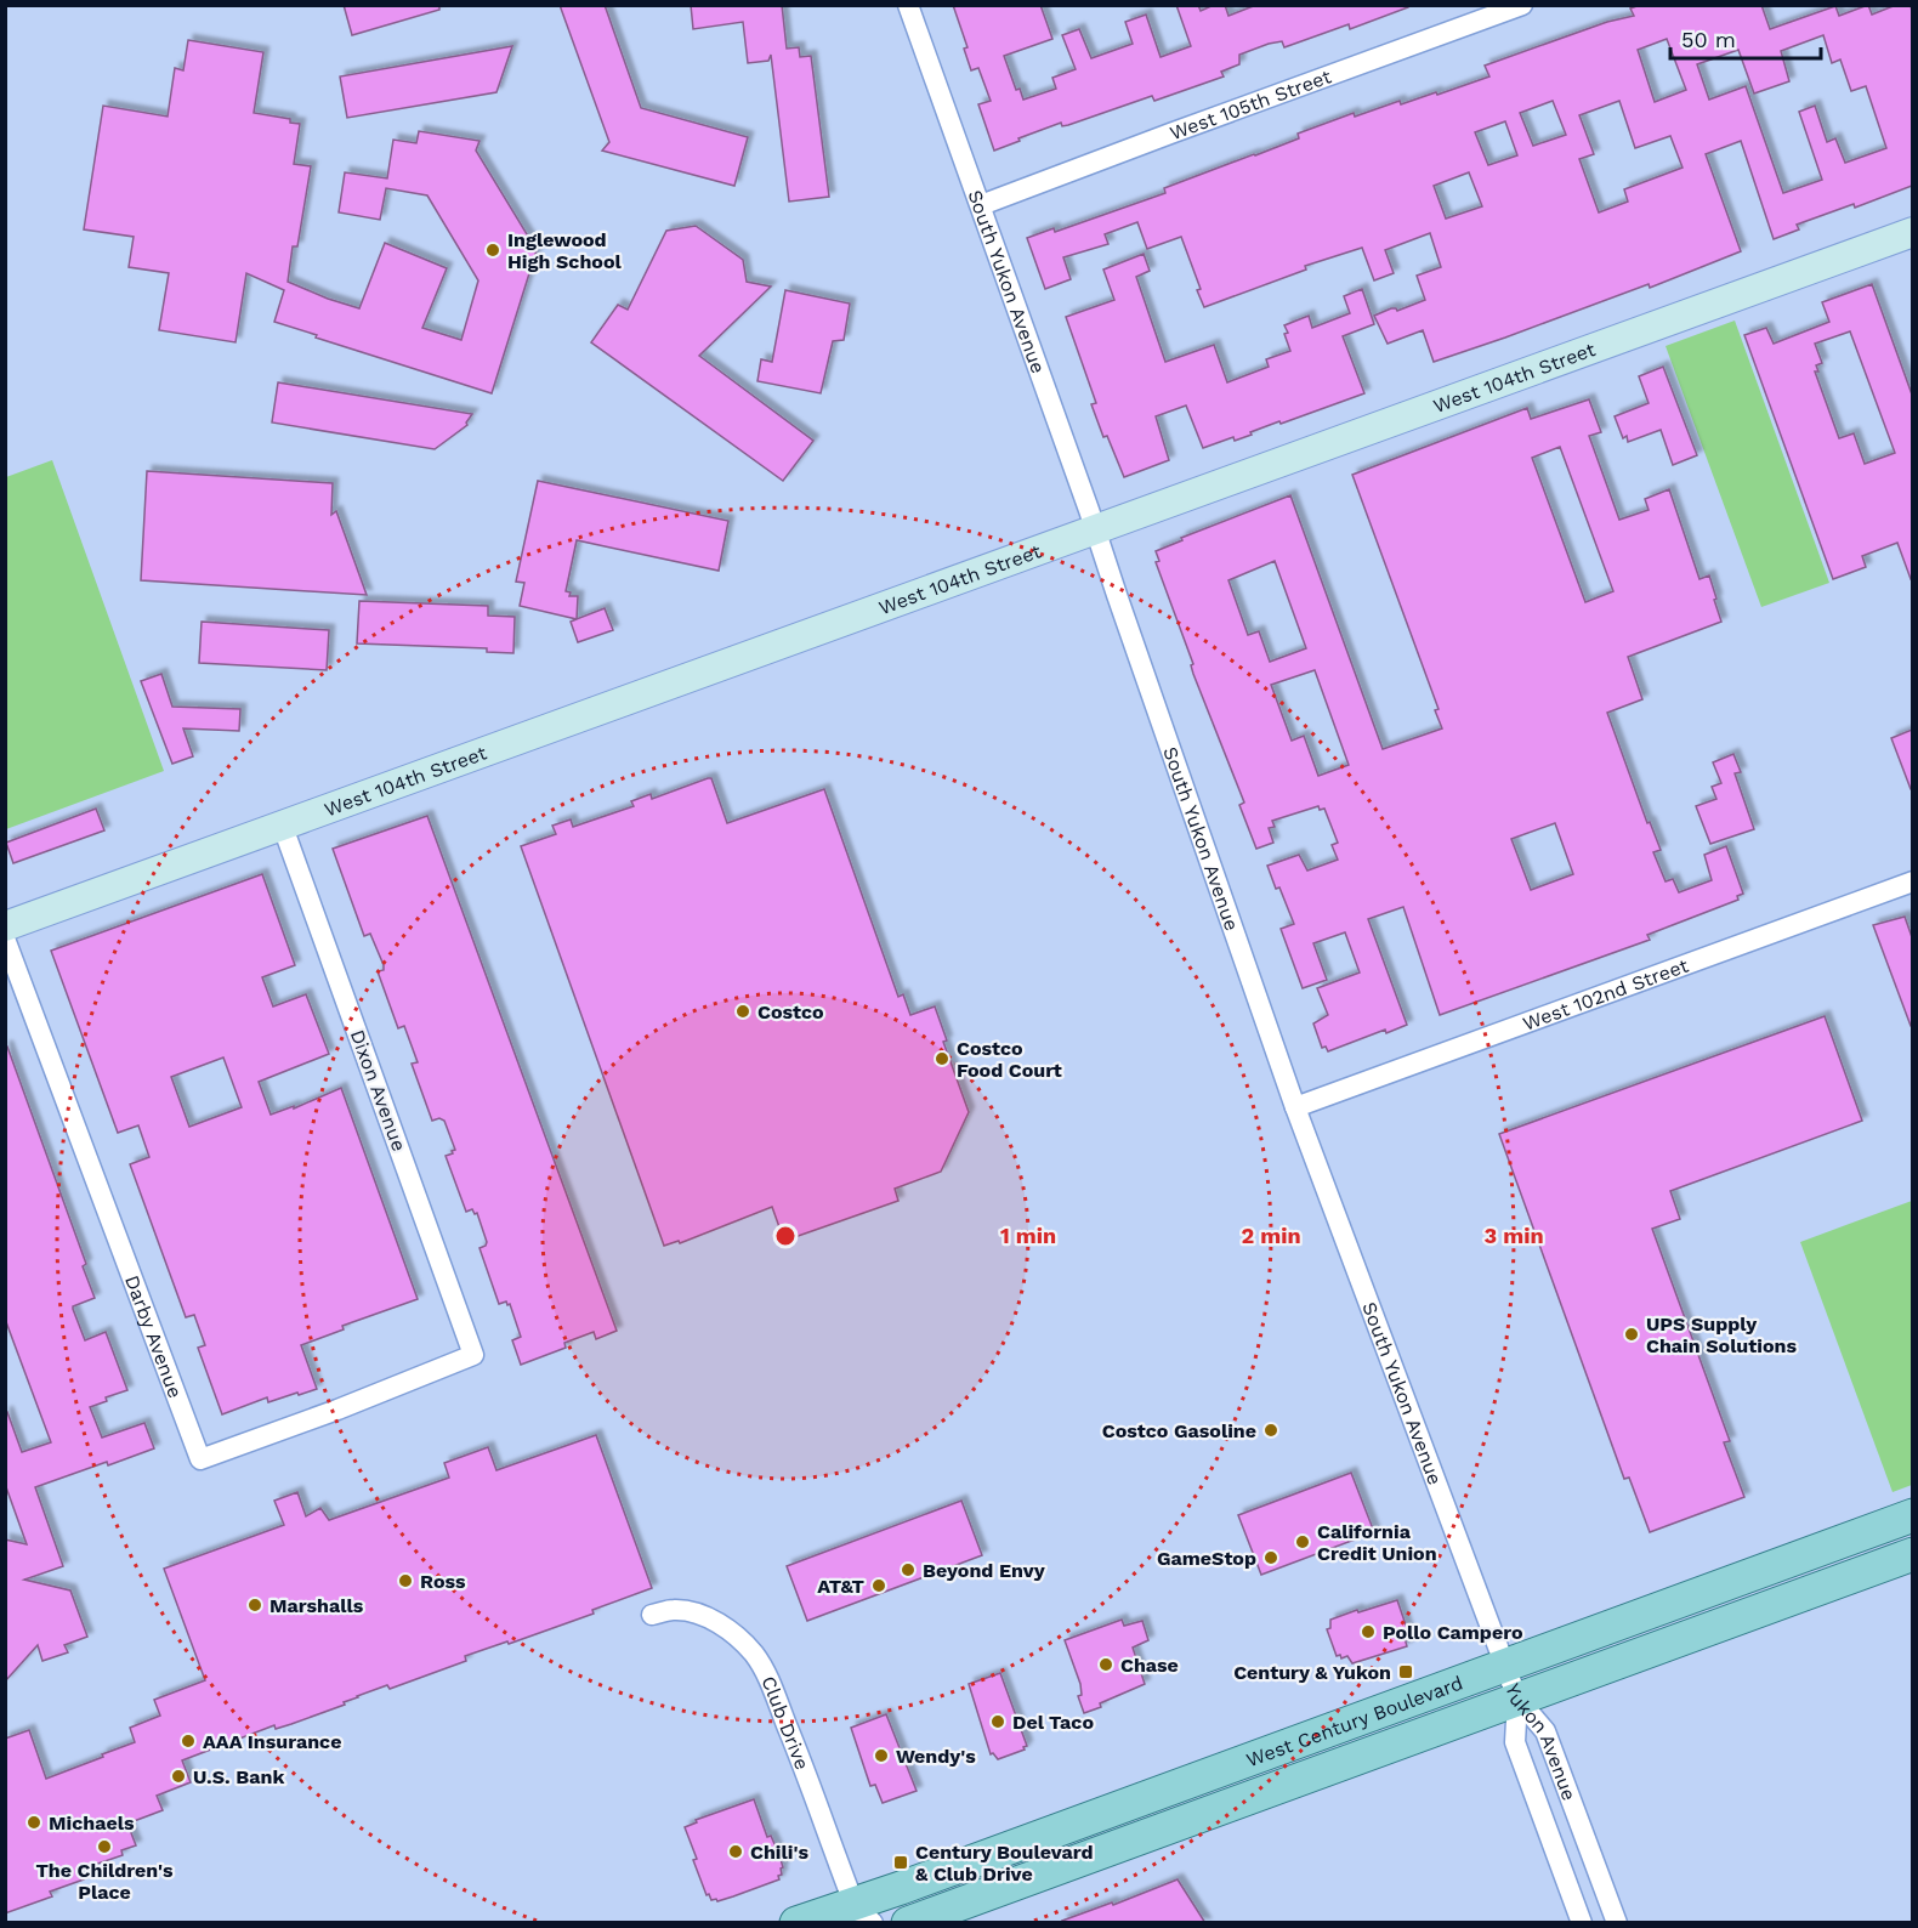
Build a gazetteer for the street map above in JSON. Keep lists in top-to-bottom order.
{
  "streets": {
    "main road": ["West Century Boulevard"],
    "street": [
      "West 105th Street",
      "South Yukon Avenue",
      "West 104th Street",
      "West 102nd Street",
      "Dixon Avenue",
      "Darby Avenue",
      "Club Drive",
      "Yukon Avenue"
    ]
  },
  "crossings": [
    ["West 105th Street", "South Yukon Avenue"],
    ["South Yukon Avenue", "West 104th Street"],
    ["South Yukon Avenue", "West 102nd Street"],
    ["South Yukon Avenue", "West Century Boulevard"],
    ["South Yukon Avenue", "Yukon Avenue"],
    ["West 104th Street", "Dixon Avenue"],
    ["Dixon Avenue", "Darby Avenue"],
    ["West Century Boulevard", "Club Drive"],
    ["West Century Boulevard", "Yukon Avenue"]
  ],
  "places": {
    "other": [
      "Inglewood High School",
      "Costco",
      "Costco Food Court",
      "UPS Supply Chain Solutions",
      "Costco Gasoline",
      "California Credit Union",
      "GameStop",
      "Beyond Envy",
      "Ross",
      "AT&T",
      "Marshalls",
      "Pollo Campero",
      "Chase",
      "Del Taco",
      "AAA Insurance",
      "Wendy's",
      "U.S. Bank",
      "Michaels",
      "The Children's Place",
      "Chili's"
    ],
    "transit": ["Century & Yukon", "Century Boulevard & Club Drive"]
  },
  "scale_bar": "50 m",
  "rings": ["1 min", "2 min", "3 min"]
}
